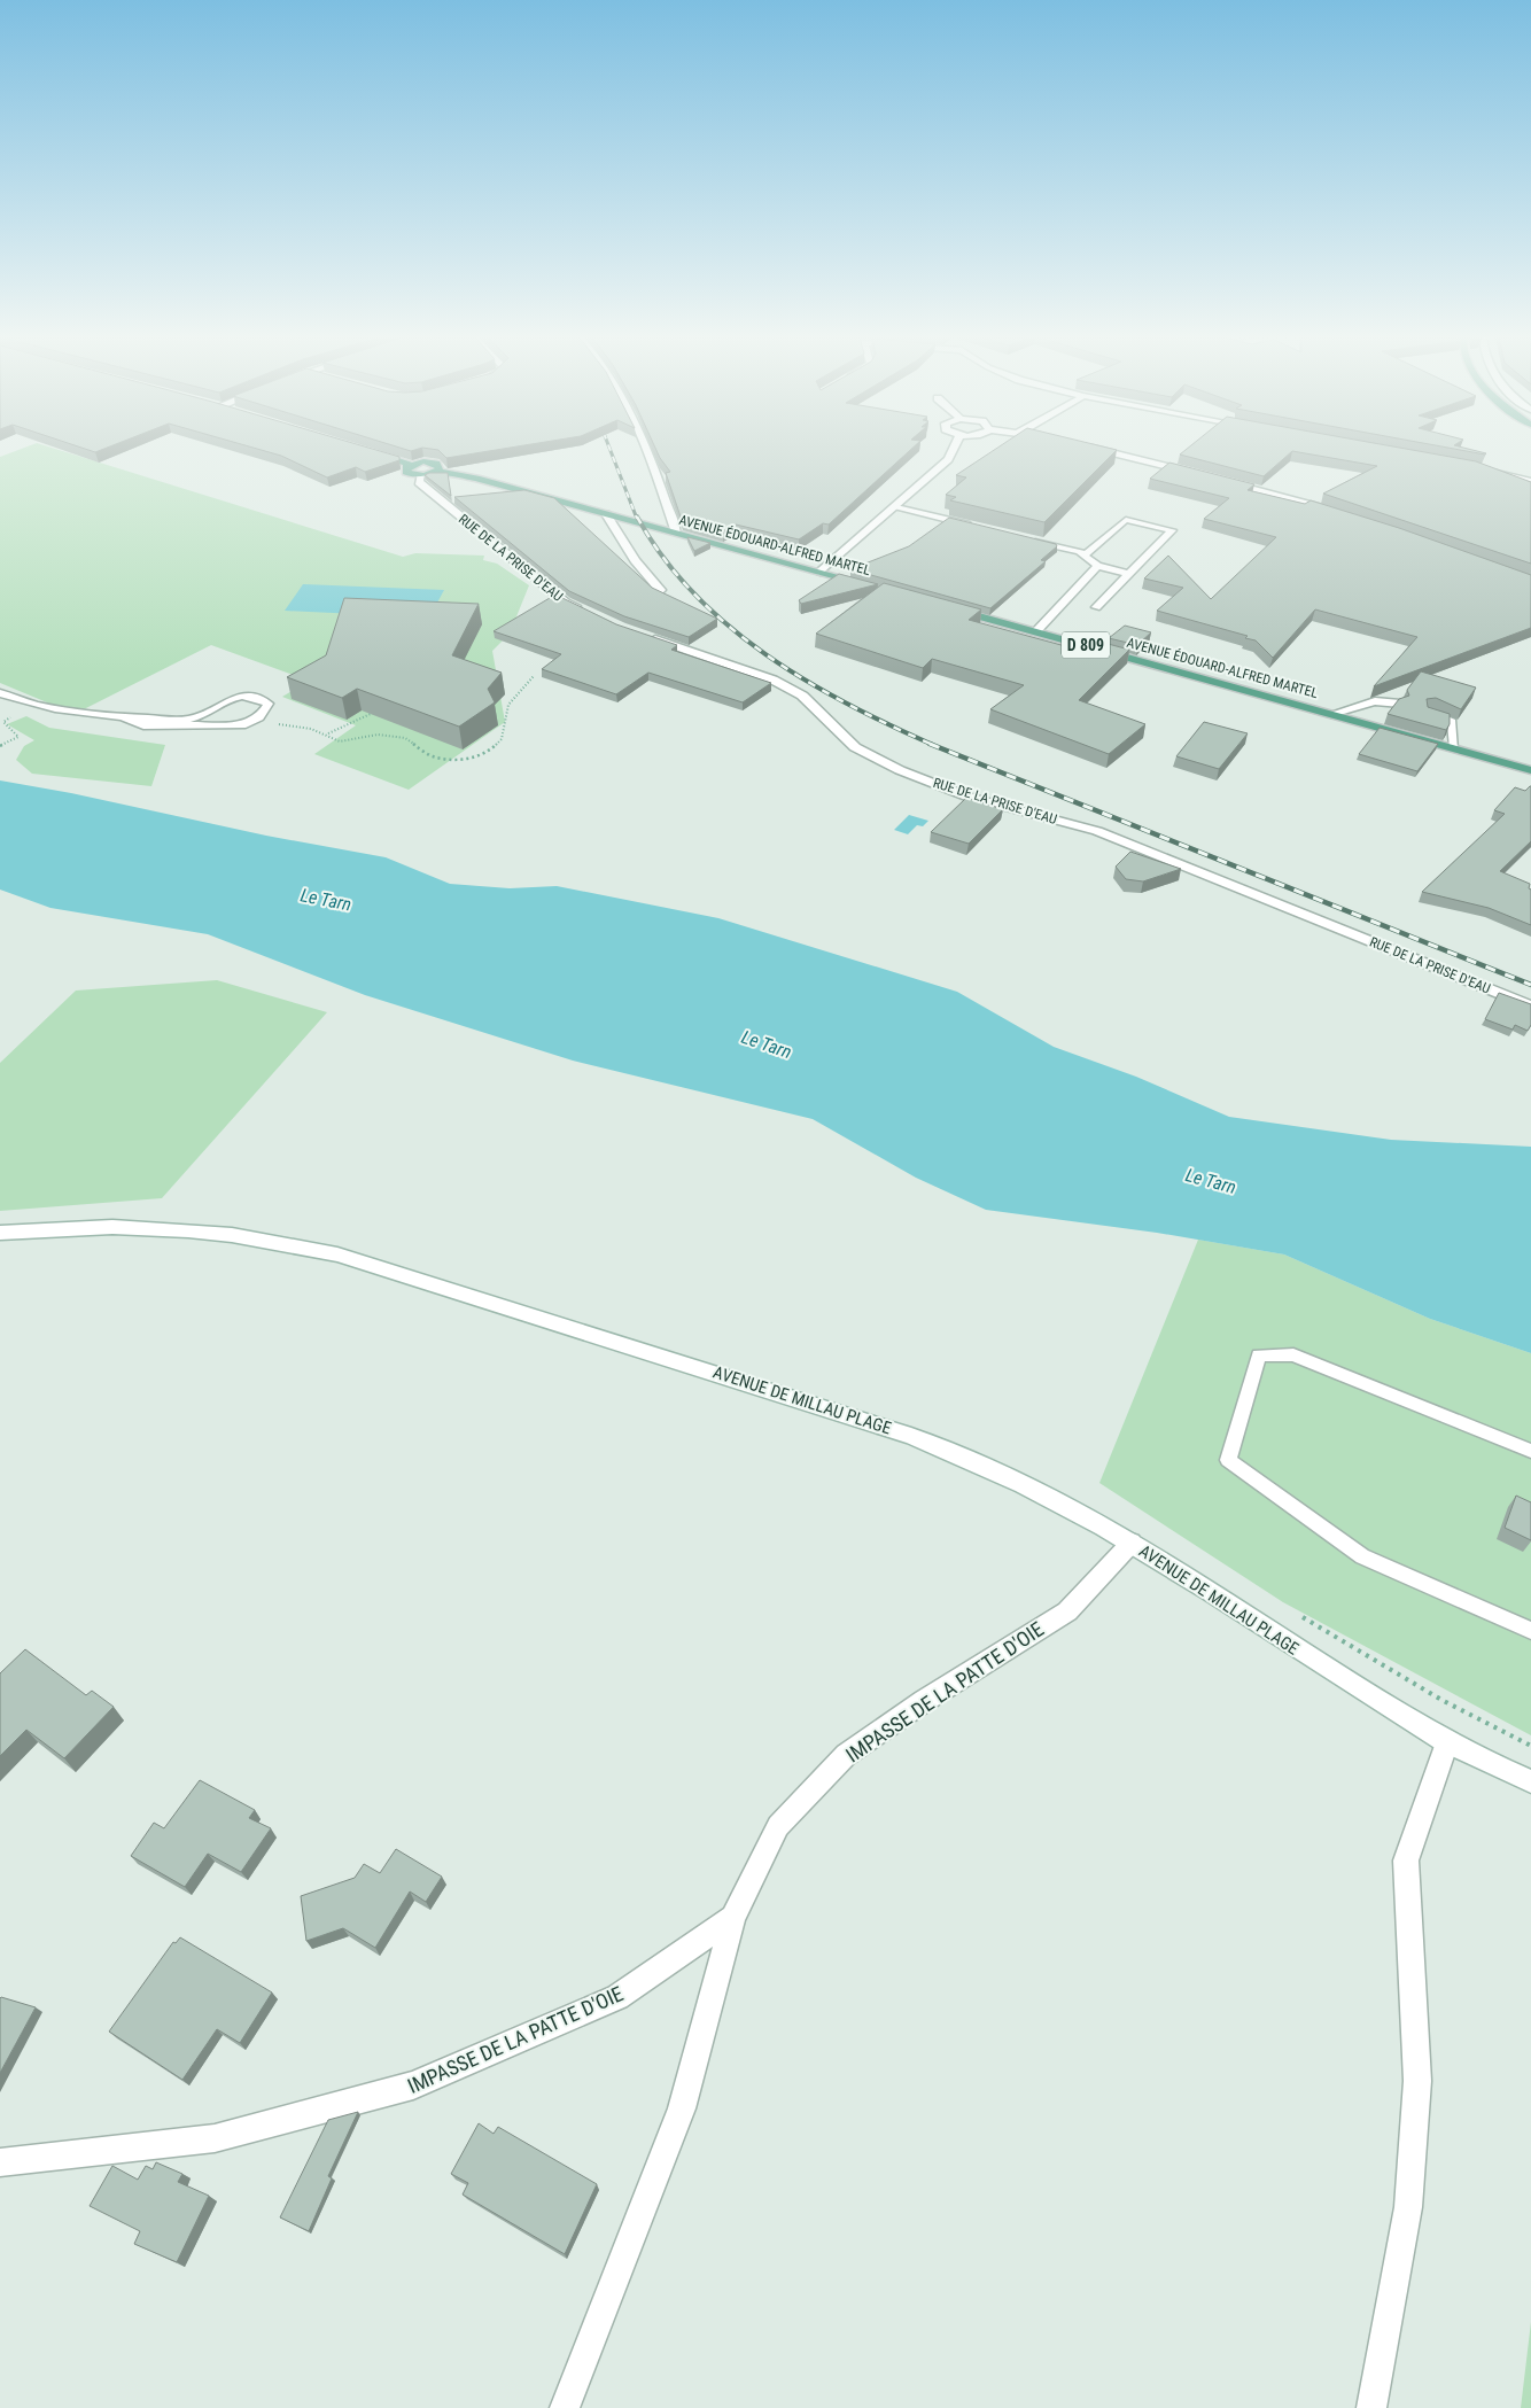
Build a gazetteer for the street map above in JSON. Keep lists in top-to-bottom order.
{
  "streets": {
    "main road": ["AVENUE ÉDOUARD-ALFRED MARTEL", "D 809"],
    "street": ["RUE DE LA PRISE D'EAU", "AVENUE DE MILLAU PLAGE", "IMPASSE DE LA PATTE D'OIE"]
  },
  "crossings": [
    ["AVENUE DE MILLAU PLAGE", "IMPASSE DE LA PATTE D'OIE"]
  ],
  "water": ["Le Tarn"]
}
